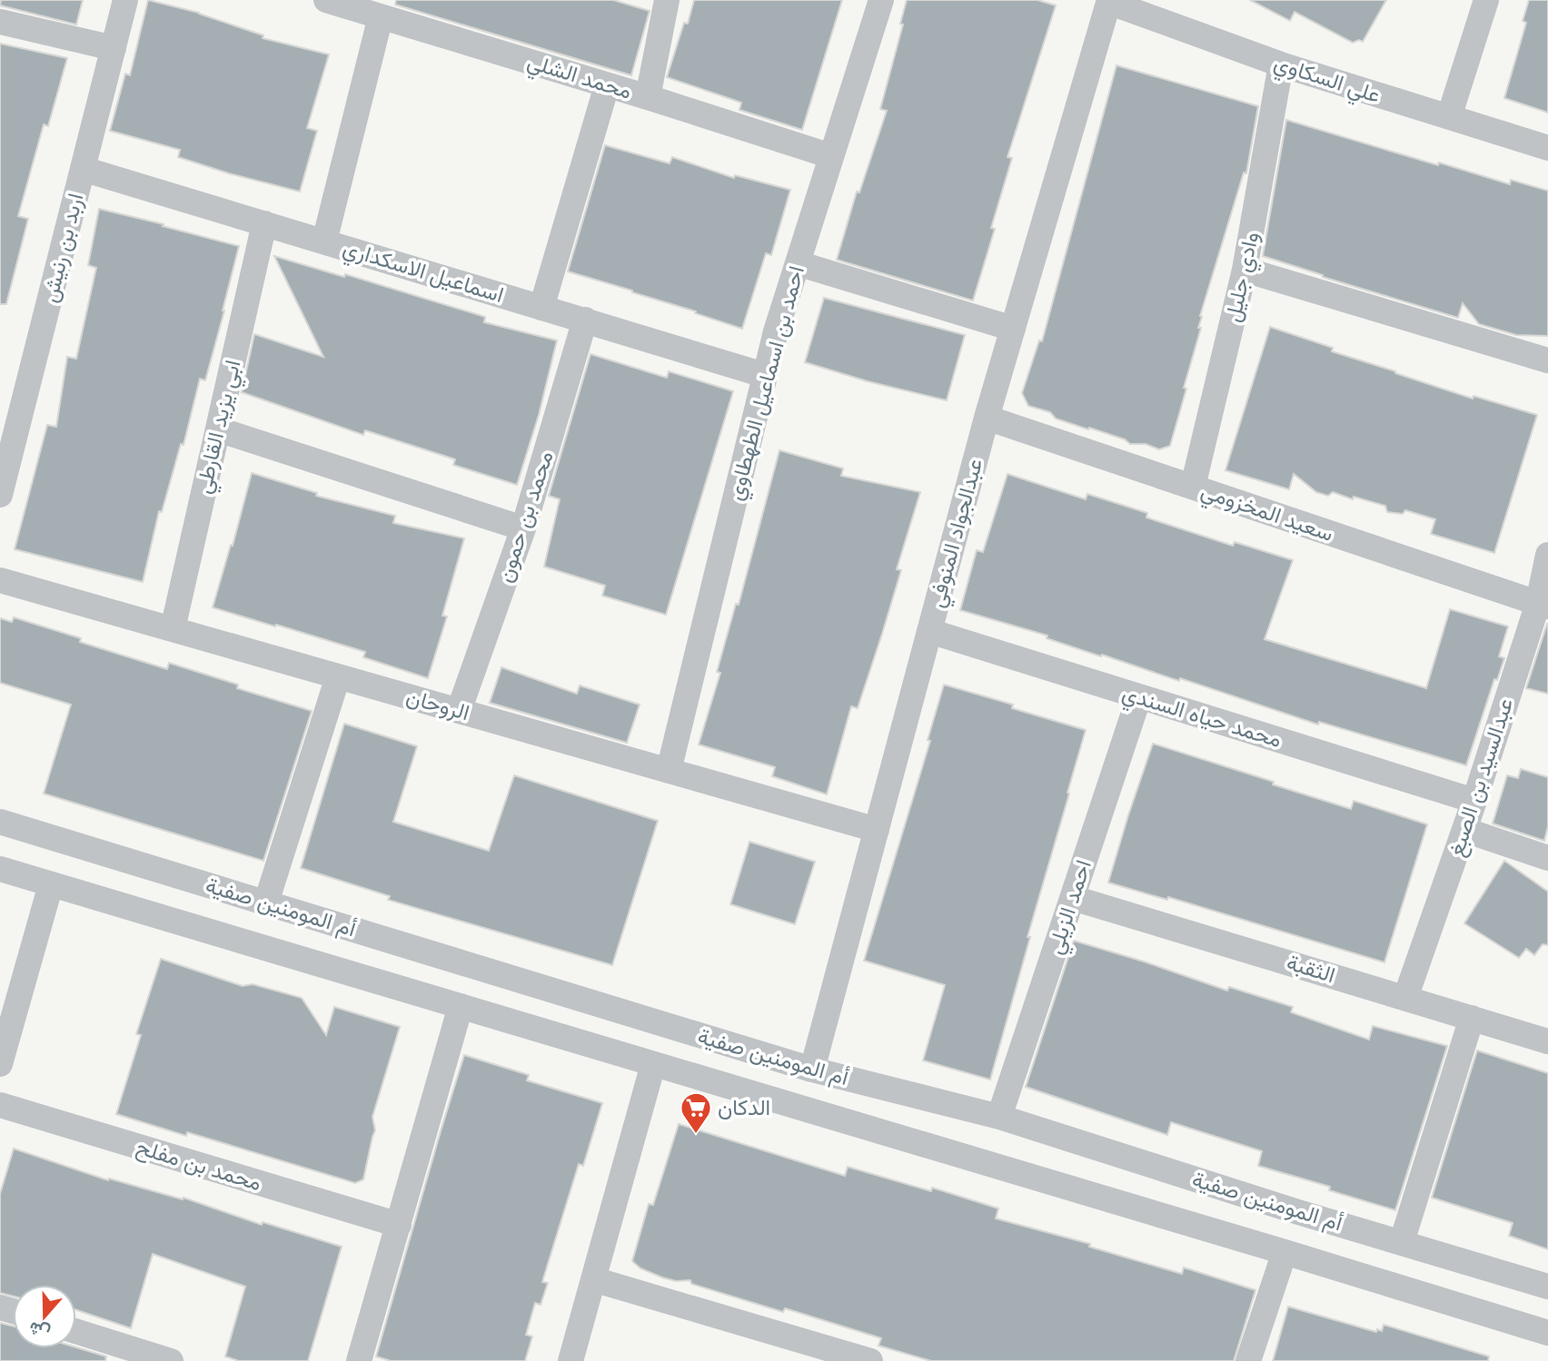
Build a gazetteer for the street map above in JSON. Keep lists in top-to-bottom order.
{
  "streets": {
    "street": [
      "محمد الشلي",
      "علي السكاوي",
      "اربد بن رنيش",
      "اسماعيل الاسكداري",
      "وادي جليل",
      "احمد بن اسماعيل الطهطاوي",
      "ابي يزيد القارطي",
      "سعيد المخزومي",
      "محمد بن حمون",
      "عبدالجواد المنوفي",
      "الروحان",
      "محمد حياه السندي",
      "عبدالسيد بن الصبغ",
      "أم المومنين صفية",
      "احمد الزيلي",
      "الثقبة",
      "محمد بن مفلح"
    ]
  },
  "crossings": [
    ["محمد الشلي", "احمد بن اسماعيل الطهطاوي"],
    ["علي السكاوي", "وادي جليل"],
    ["علي السكاوي", "عبدالجواد المنوفي"],
    ["اربد بن رنيش", "اسماعيل الاسكداري"],
    ["اسماعيل الاسكداري", "احمد بن اسماعيل الطهطاوي"],
    ["اسماعيل الاسكداري", "ابي يزيد القارطي"],
    ["اسماعيل الاسكداري", "محمد بن حمون"],
    ["وادي جليل", "سعيد المخزومي"],
    ["احمد بن اسماعيل الطهطاوي", "الروحان"],
    ["ابي يزيد القارطي", "الروحان"],
    ["سعيد المخزومي", "عبدالجواد المنوفي"],
    ["سعيد المخزومي", "عبدالسيد بن الصبغ"],
    ["محمد بن حمون", "الروحان"],
    ["عبدالجواد المنوفي", "الروحان"],
    ["عبدالجواد المنوفي", "محمد حياه السندي"],
    ["عبدالجواد المنوفي", "أم المومنين صفية"],
    ["محمد حياه السندي", "عبدالسيد بن الصبغ"],
    ["محمد حياه السندي", "احمد الزيلي"],
    ["عبدالسيد بن الصبغ", "الثقبة"],
    ["أم المومنين صفية", "احمد الزيلي"],
    ["احمد الزيلي", "الثقبة"]
  ],
  "places": {
    "supermarket": ["الدكان"]
  },
  "north": "bottom"
}
